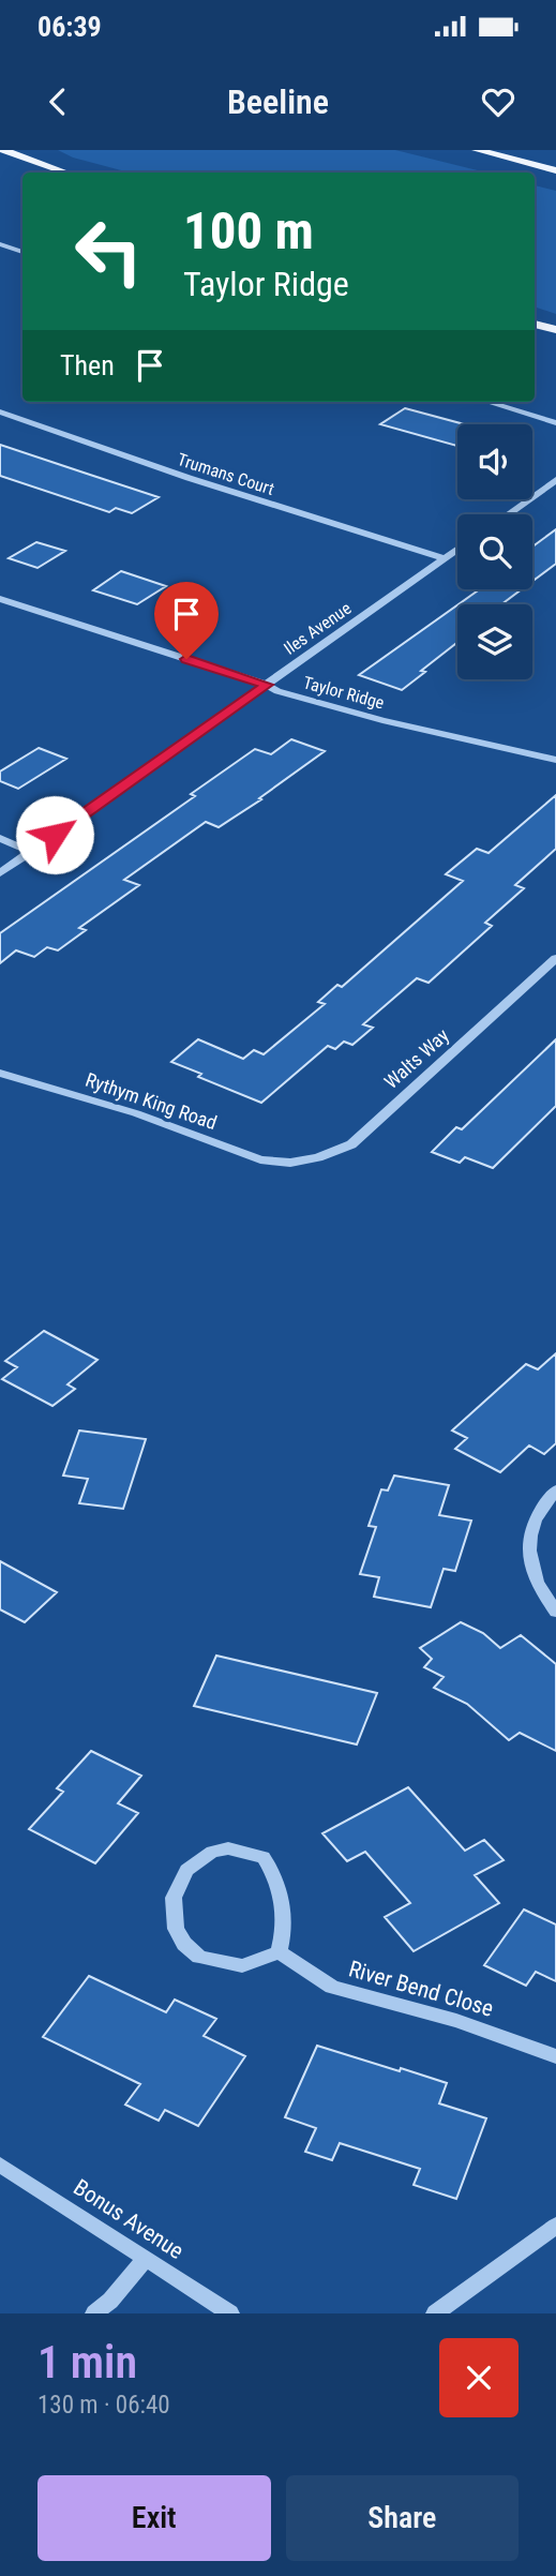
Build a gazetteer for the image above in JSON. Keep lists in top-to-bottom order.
{
  "streets": {
    "street": [
      "Trumans Court",
      "Iles Avenue",
      "Taylor Ridge",
      "Walts Way",
      "Rythym King Road",
      "River Bend Close",
      "Bonus Avenue"
    ]
  },
  "crossings": [
    ["Trumans Court", "Iles Avenue"],
    ["Iles Avenue", "Taylor Ridge"],
    ["Walts Way", "Rythym King Road"]
  ],
  "page": {
    "status": "06:39",
    "header": "Beeline",
    "turn": ["100 m", "Taylor Ridge"],
    "then": "Then",
    "heading": ["1 min", "130 m · 06:40"],
    "buttons": ["Exit", "Share"]
  }
}
